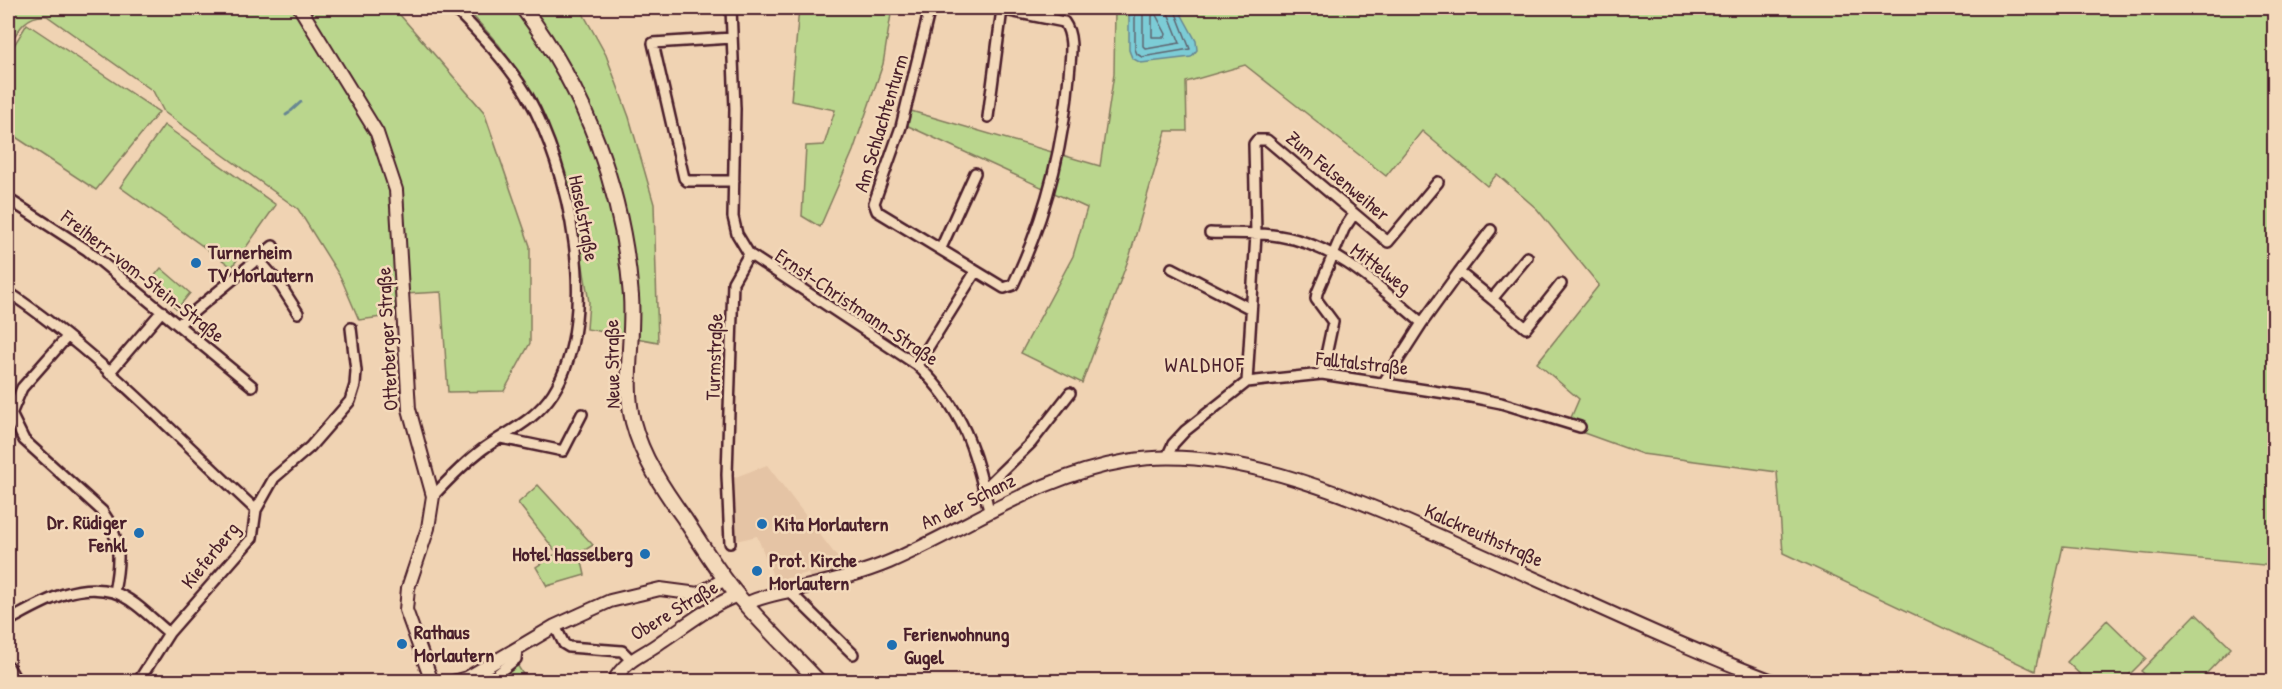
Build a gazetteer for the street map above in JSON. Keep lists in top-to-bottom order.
{
  "streets": {
    "main road": ["Neue Straße"],
    "street": [
      "Am Schlachtenturm",
      "Zum Felsenweiher",
      "Haselstraße",
      "Mittelweg",
      "Freiherr-vom-Stein-Straße",
      "Ernst-Christmann-Straße",
      "Otterberger Straße",
      "Turmstraße",
      "Falltalstraße",
      "An der Schanz",
      "Kalckreuthstraße",
      "Kieferberg",
      "Obere Straße"
    ]
  },
  "crossings": [
    ["Zum Felsenweiher", "Mittelweg"],
    ["Haselstraße", "Otterberger Straße"],
    ["Ernst-Christmann-Straße", "Turmstraße"],
    ["Ernst-Christmann-Straße", "An der Schanz"],
    ["Neue Straße", "An der Schanz"],
    ["Neue Straße", "Obere Straße"],
    ["An der Schanz", "Kalckreuthstraße"],
    ["An der Schanz", "Obere Straße"]
  ],
  "districts": ["WALDHOF"],
  "places": [
    "Turnerheim TV Morlautern",
    "Kita Morlautern",
    "Dr. Rüdiger Fenkl",
    "Hotel Hasselberg",
    "Prot. Kirche Morlautern",
    "Rathaus Morlautern",
    "Ferienwohnung Gugel"
  ]
}
